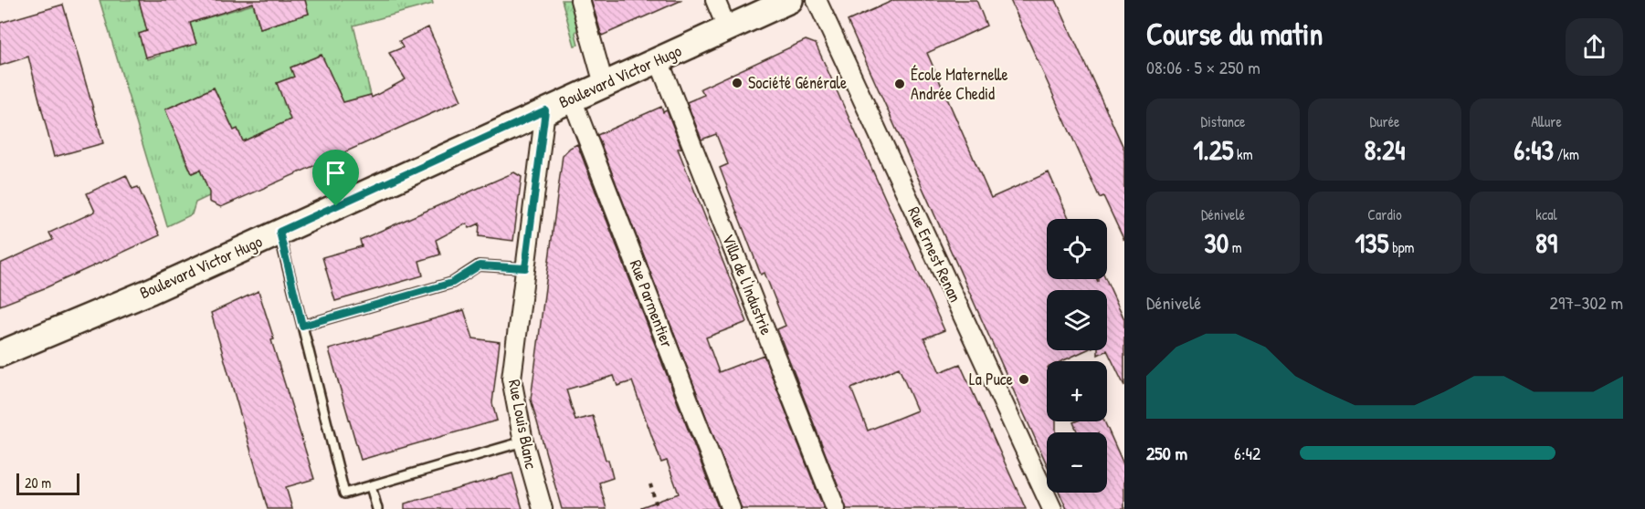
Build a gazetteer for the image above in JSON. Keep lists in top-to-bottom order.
{
  "streets": {
    "main road": ["Boulevard Victor Hugo"],
    "street": [
      "Rue Ernest Renan",
      "Villa de l'Industrie",
      "Rue Parmentier",
      "Rue Louis Blanc"
    ]
  },
  "crossings": [
    ["Boulevard Victor Hugo", "Villa de l'Industrie"],
    ["Boulevard Victor Hugo", "Rue Parmentier"],
    ["Boulevard Victor Hugo", "Rue Louis Blanc"]
  ],
  "places": ["Société Générale", "École Maternelle Andrée Chedid", "La Puce"],
  "scale_bar": "20 m",
  "page": {
    "heading": ["Course du matin", "08:06 · 5 × 250 m"],
    "stats": [
      ["Distance", "1.25 km"],
      ["Durée", "8:24"],
      ["Allure", "6:43 /km"],
      ["Dénivelé", "30 m"],
      ["Cardio", "135 bpm"],
      ["kcal", "89"]
    ],
    "map_buttons": ["+", "−"],
    "chart": ["Dénivelé", "297–302 m"],
    "list": [
      {
        "name": "250 m",
        "note": "6:42"
      }
    ],
    "scale": "20 m"
  }
}
